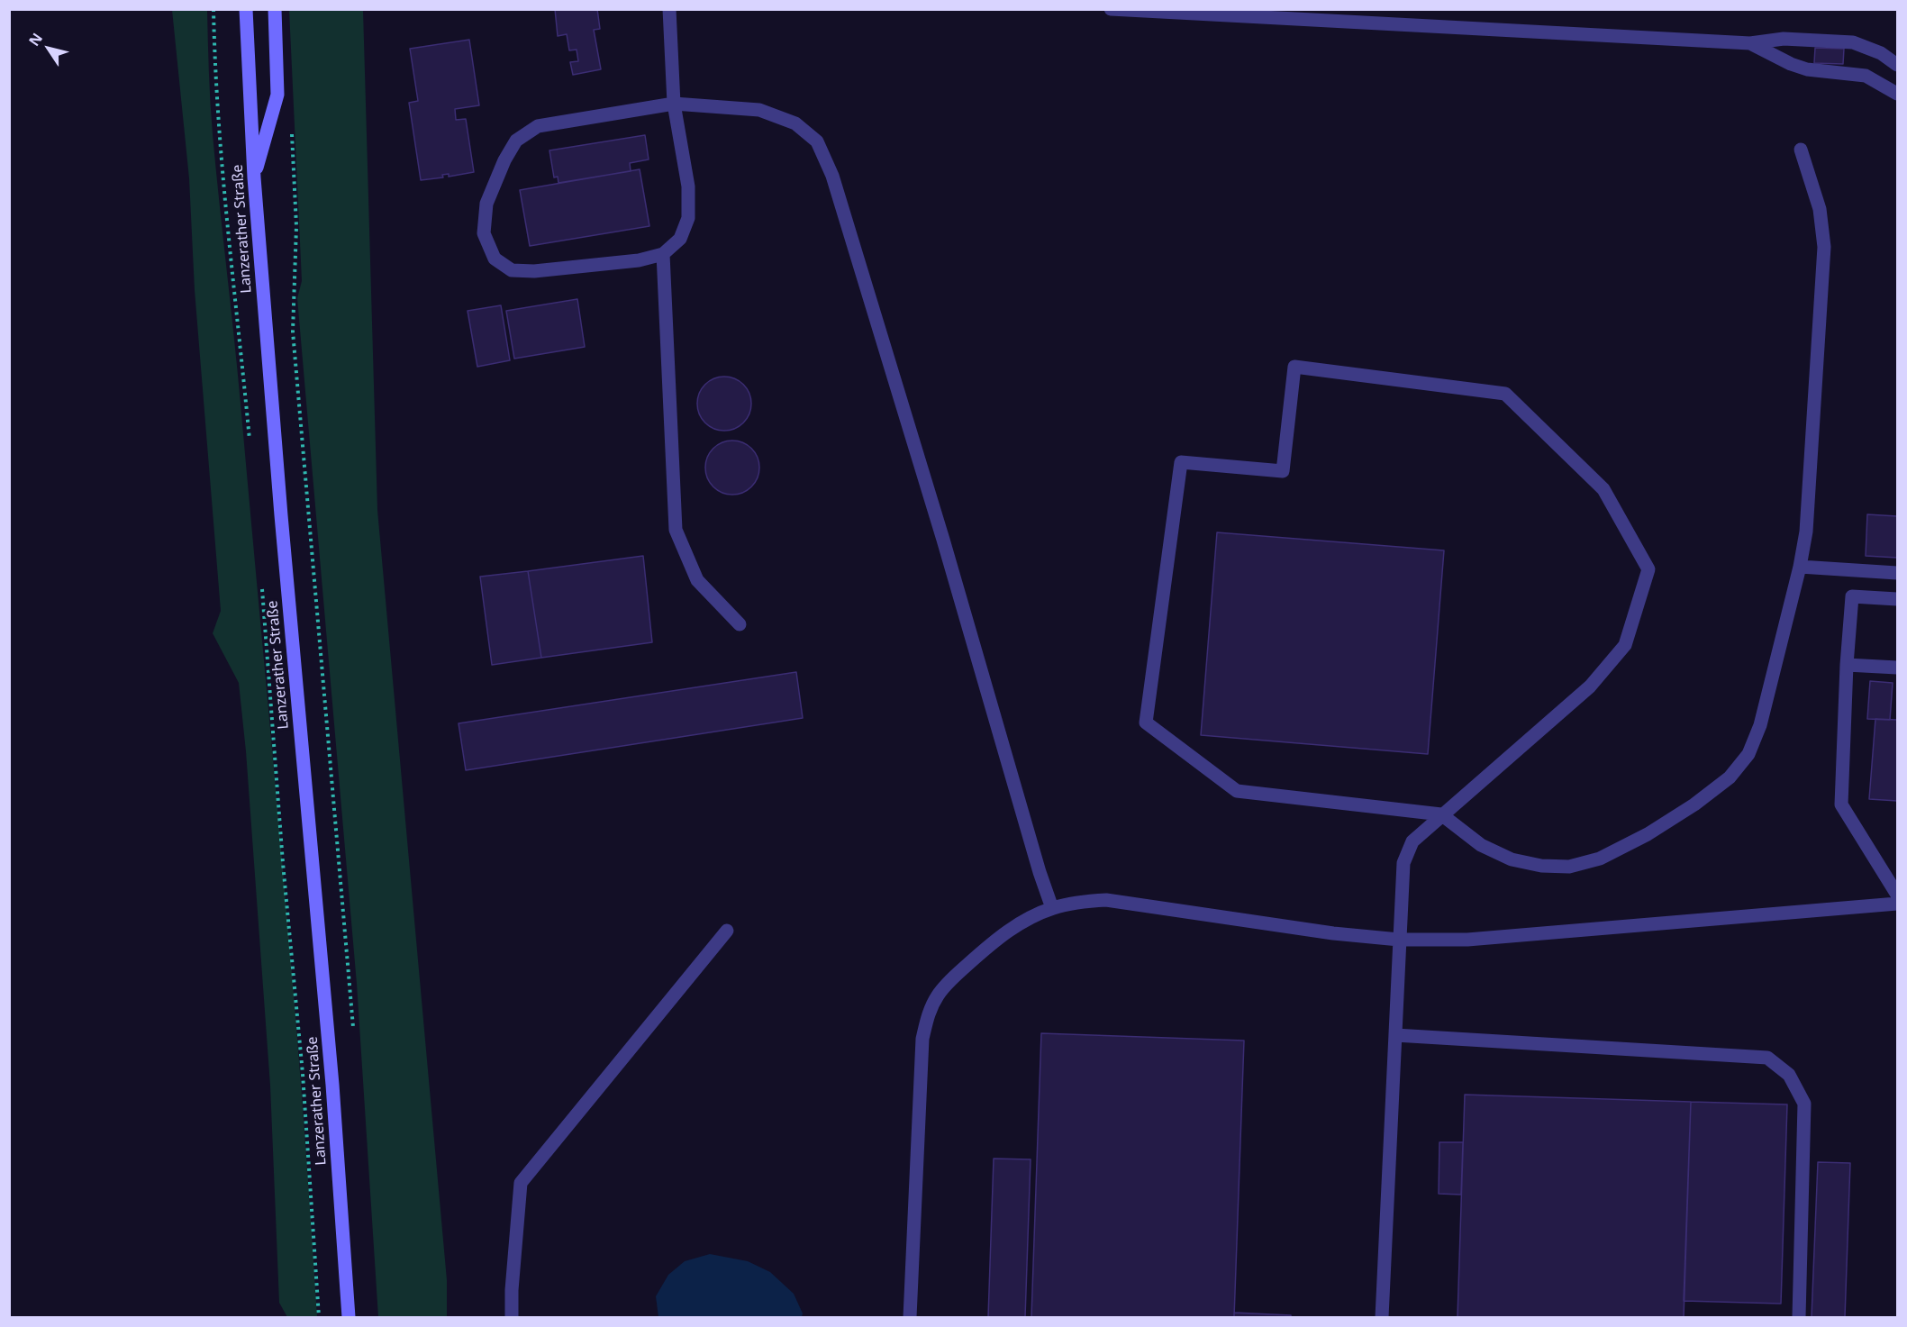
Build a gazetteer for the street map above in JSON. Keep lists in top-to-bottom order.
{
  "streets": {
    "main road": ["Lanzerather Straße"]
  },
  "north": "top left"
}
